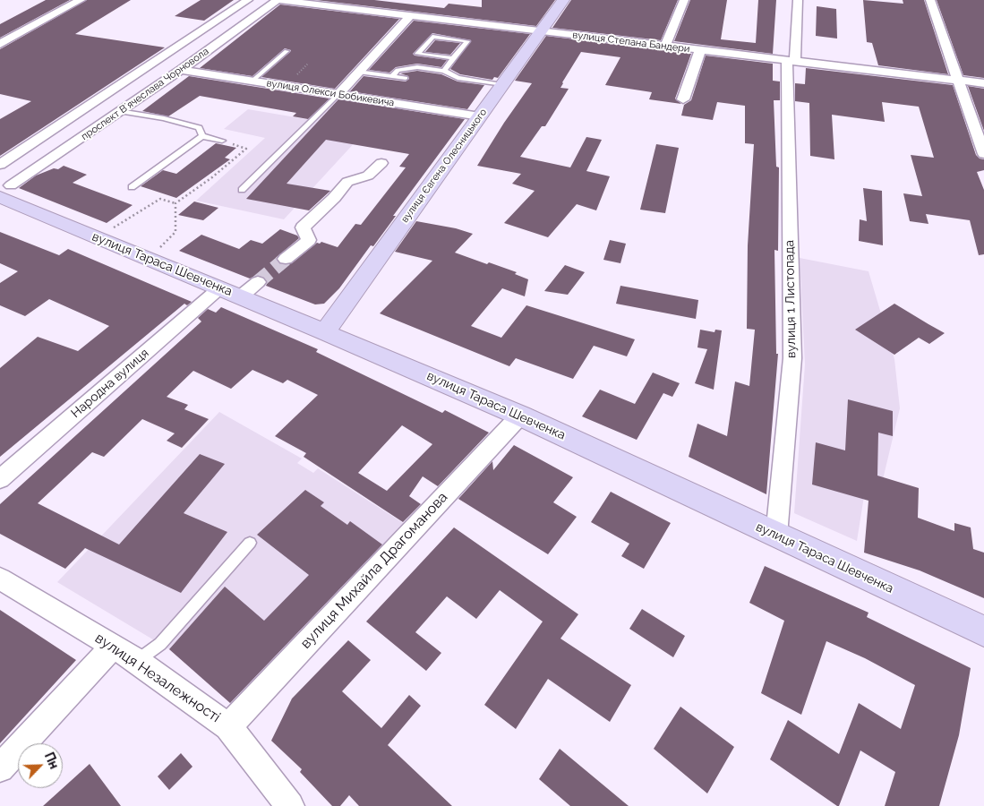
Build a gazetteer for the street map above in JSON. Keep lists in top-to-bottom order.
{
  "streets": {
    "main road": ["вулиця Євгена Олесницького", "вулиця Тараса Шевченка"],
    "street": [
      "вулиця Степана Бандери",
      "вулиця Олекси Бобикевича",
      "проспект Вʼячеслава Чорновола",
      "вулиця 1 Листопада",
      "Народна вулиця",
      "вулиця Михайла Драгоманова",
      "вулиця Незалежності"
    ]
  },
  "crossings": [
    ["вулиця Степана Бандери", "проспект Вʼячеслава Чорновола"],
    ["вулиця Степана Бандери", "вулиця Євгена Олесницького"],
    ["вулиця Степана Бандери", "вулиця 1 Листопада"],
    ["вулиця Олекси Бобикевича", "проспект Вʼячеслава Чорновола"],
    ["вулиця Олекси Бобикевича", "вулиця Євгена Олесницького"],
    ["проспект Вʼячеслава Чорновола", "вулиця Тараса Шевченка"],
    ["вулиця Євгена Олесницького", "вулиця Тараса Шевченка"],
    ["вулиця Тараса Шевченка", "вулиця 1 Листопада"],
    ["вулиця Тараса Шевченка", "Народна вулиця"],
    ["вулиця Тараса Шевченка", "вулиця Михайла Драгоманова"],
    ["вулиця Михайла Драгоманова", "вулиця Незалежності"]
  ],
  "north": "top right"
}
